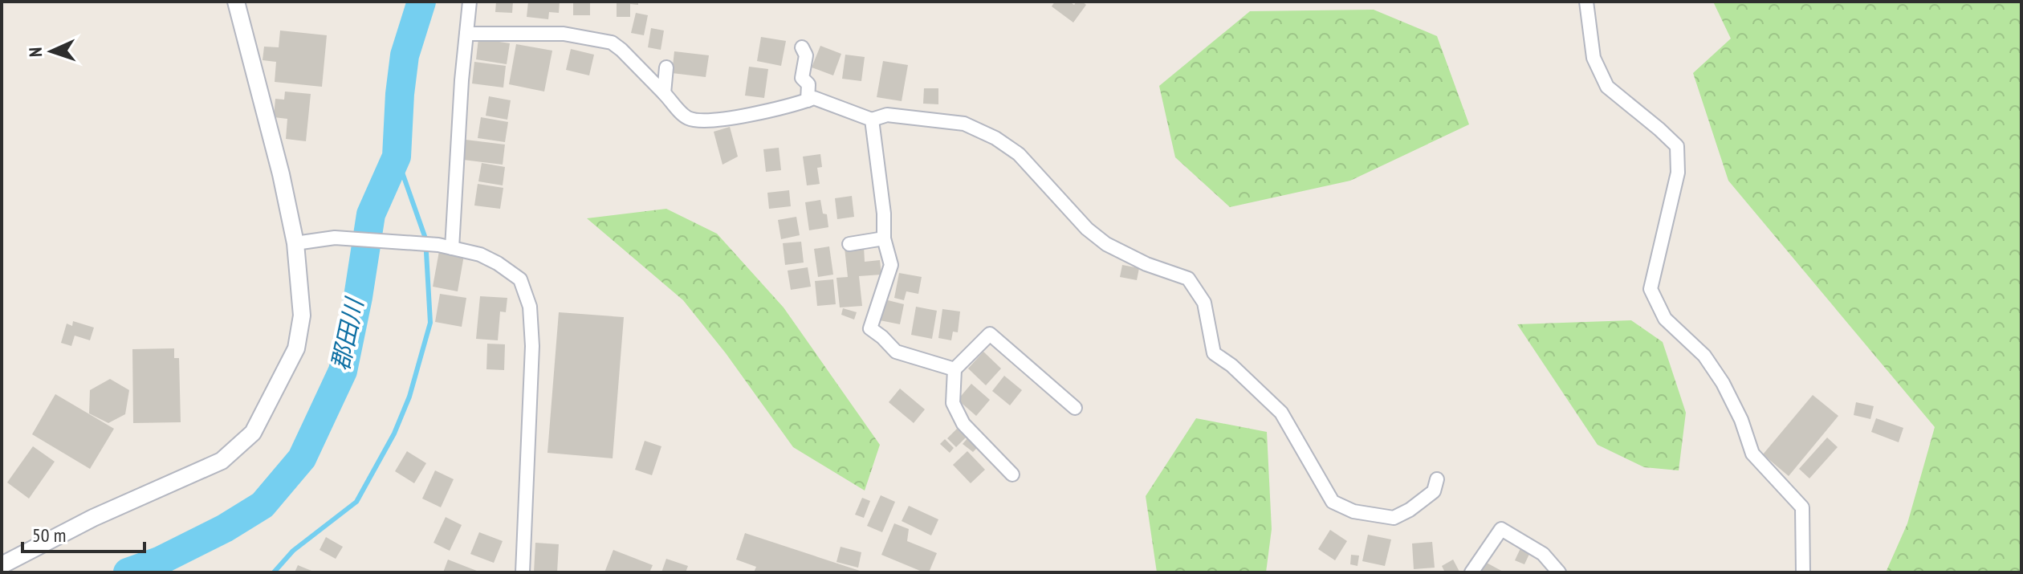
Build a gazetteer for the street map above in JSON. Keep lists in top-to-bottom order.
{
  "water": ["郡田川"],
  "scale_bar": "50 m",
  "north": "left"
}
